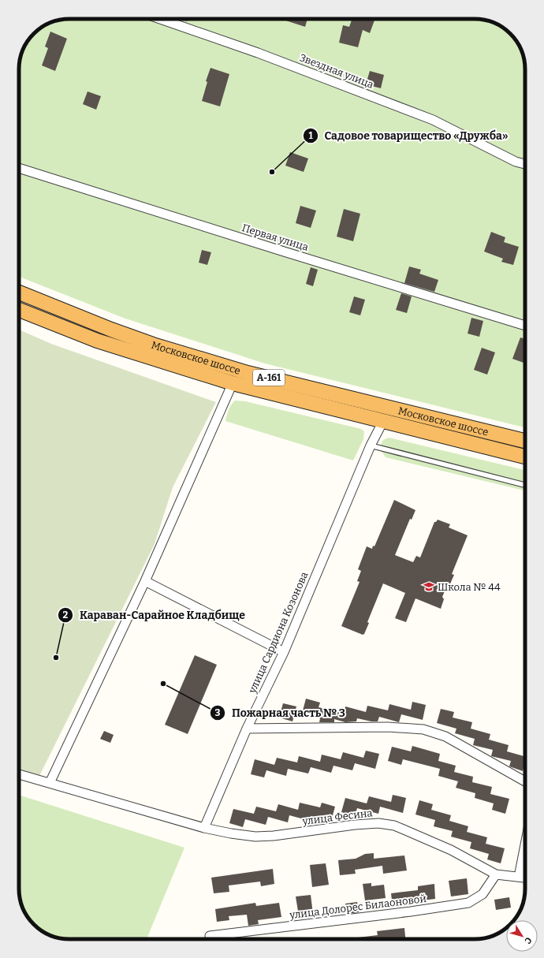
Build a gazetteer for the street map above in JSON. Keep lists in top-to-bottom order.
{
  "streets": {
    "highway": ["Московское шоссе", "А-161"],
    "street": [
      "Звездная улица",
      "Первая улица",
      "улица Сардиона Козонова",
      "улица Фесина",
      "улица Долорес Билаоновой"
    ]
  },
  "crossings": [
    ["Московское шоссе", "улица Сардиона Козонова"],
    ["улица Сардиона Козонова", "улица Фесина"],
    ["улица Фесина", "улица Долорес Билаоновой"]
  ],
  "places": {
    "other": ["Садовое товарищество «Дружба»", "Караван-Сарайное Кладбище", "Пожарная часть № 3"],
    "school or university": ["Школа № 44"]
  },
  "north": "bottom right"
}
